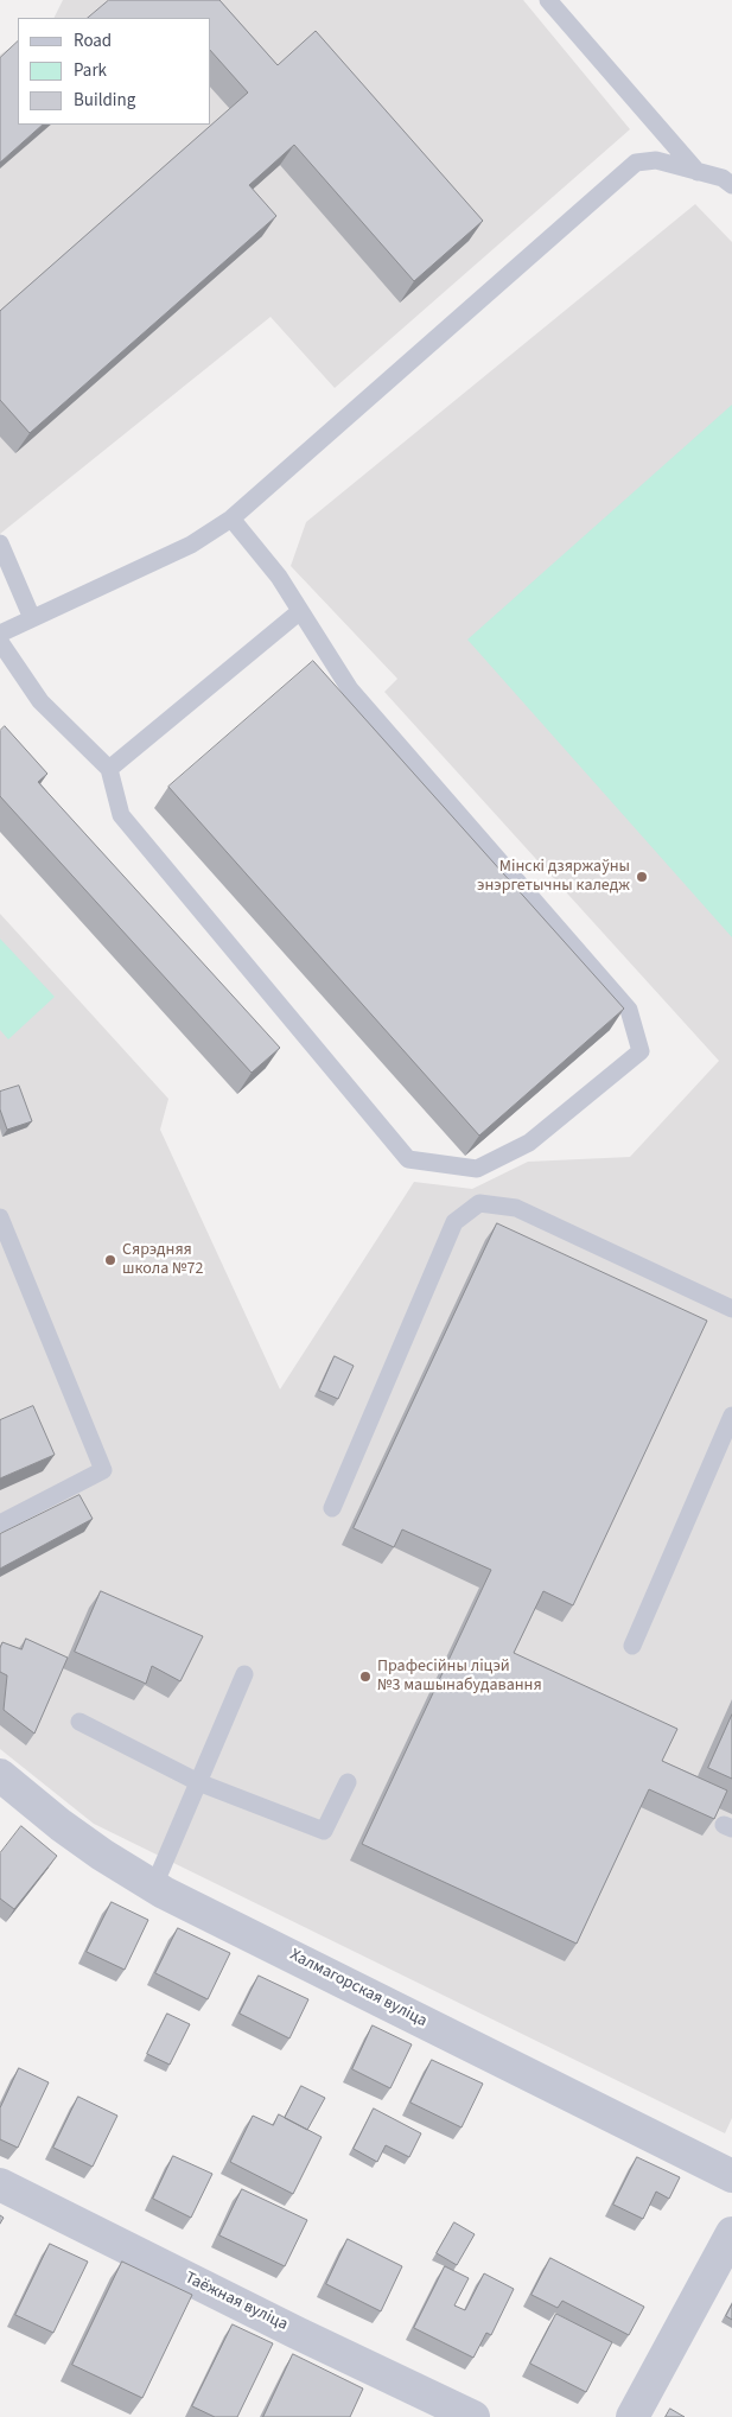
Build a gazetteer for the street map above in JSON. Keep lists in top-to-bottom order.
{
  "streets": {
    "street": ["Халмагорская вуліца", "Таёжная вуліца"]
  },
  "places": ["Мінскі дзяржаўны энэргетычны каледж", "Сярэдняя школа №72", "Прафесійны ліцэй №3 машынабудавання"],
  "legend": ["Road", "Park", "Building"]
}
